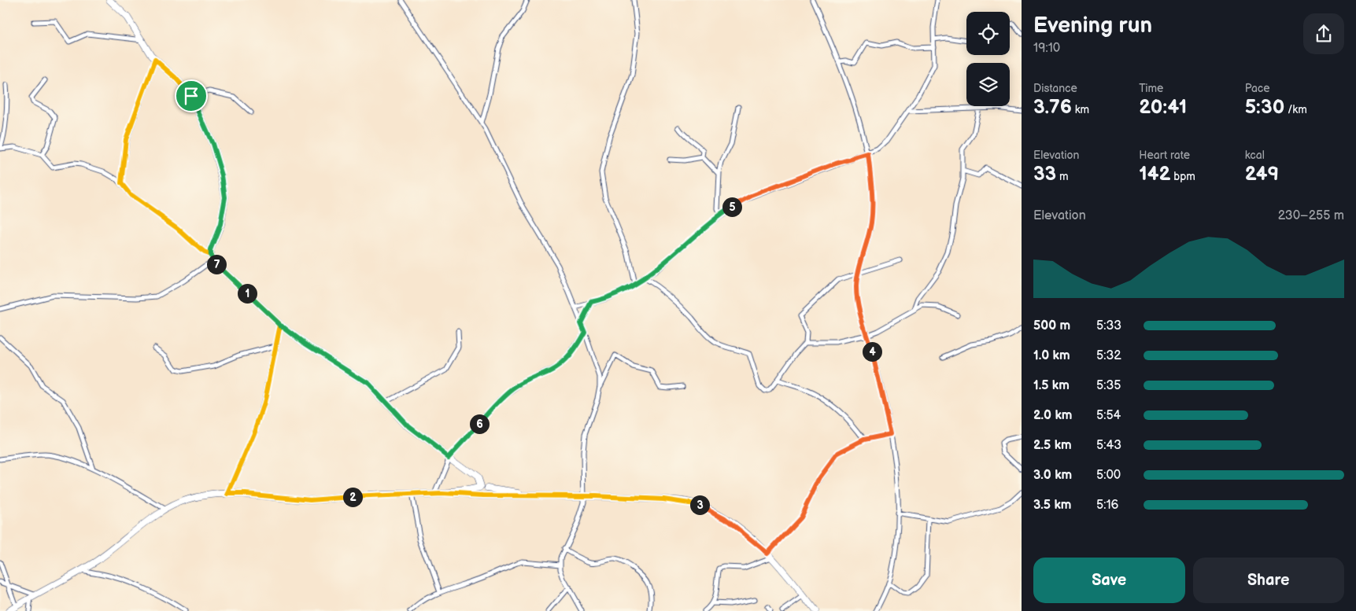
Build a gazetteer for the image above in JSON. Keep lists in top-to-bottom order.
{
  "page": {
    "heading": ["Evening run", "19:10"],
    "stats": [
      ["Distance", "3.76 km"],
      ["Time", "20:41"],
      ["Pace", "5:30 /km"],
      ["Elevation", "33 m"],
      ["Heart rate", "142 bpm"],
      ["kcal", "249"]
    ],
    "pins": [
      "5",
      "7",
      "1",
      "4",
      "6",
      "2",
      "3"
    ],
    "chart": ["Elevation", "230–255 m"],
    "list": [
      {
        "name": "500 m",
        "note": "5:33"
      },
      {
        "name": "1.0 km",
        "note": "5:32"
      },
      {
        "name": "1.5 km",
        "note": "5:35"
      },
      {
        "name": "2.0 km",
        "note": "5:54"
      },
      {
        "name": "2.5 km",
        "note": "5:43"
      },
      {
        "name": "3.0 km",
        "note": "5:00"
      },
      {
        "name": "3.5 km",
        "note": "5:16"
      }
    ],
    "buttons": ["Save", "Share"]
  }
}
